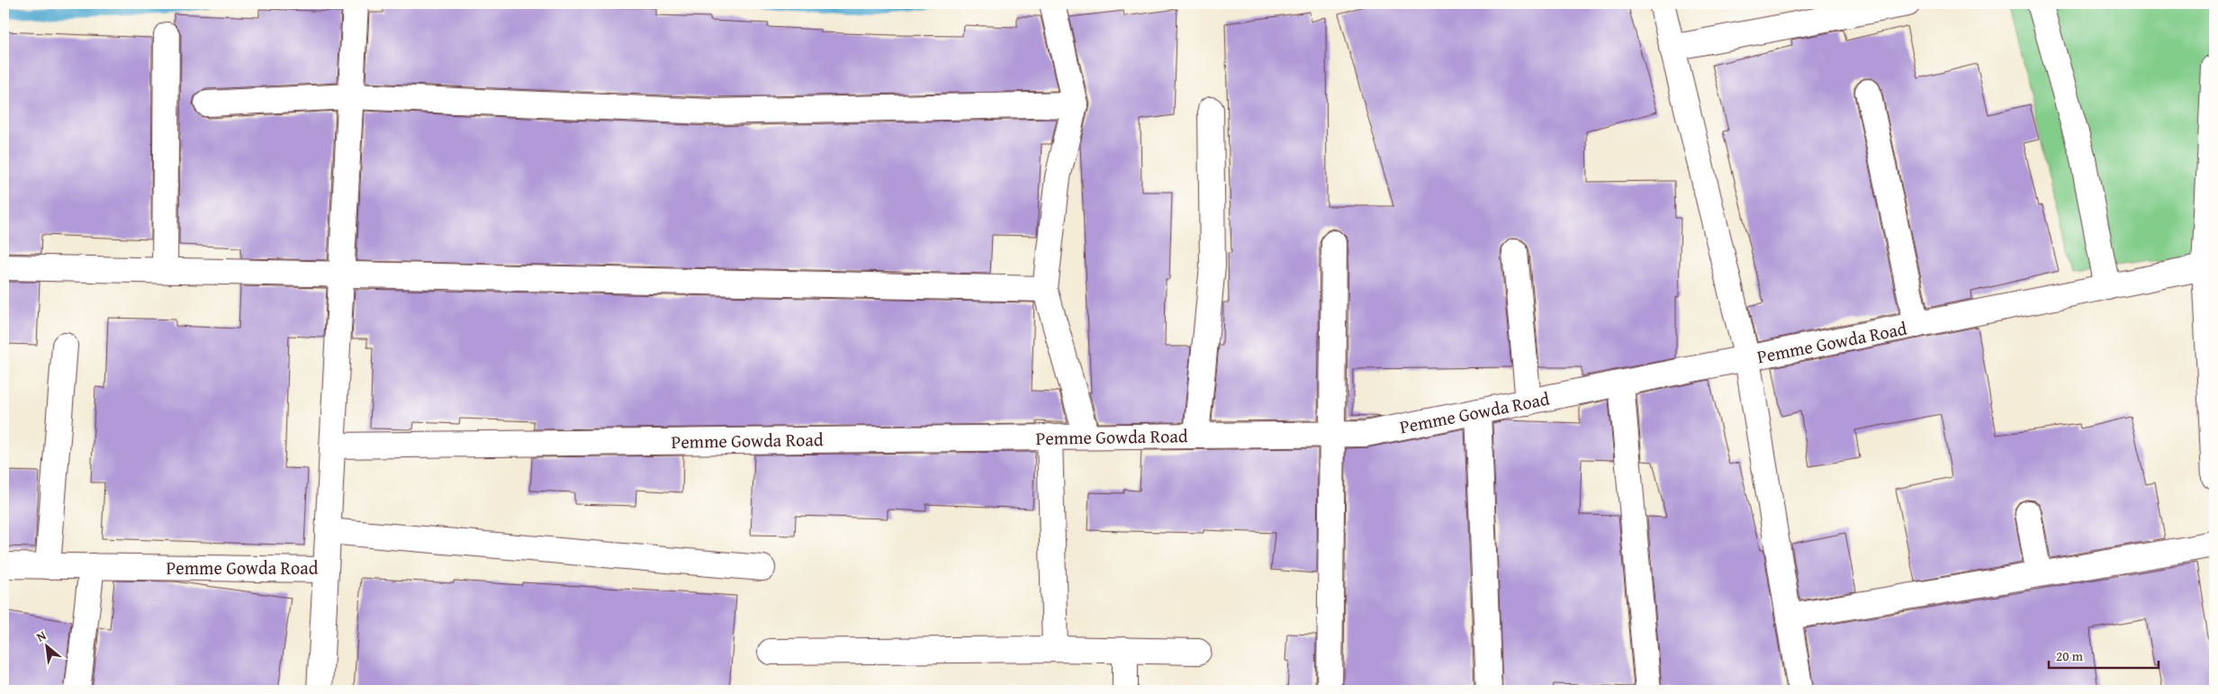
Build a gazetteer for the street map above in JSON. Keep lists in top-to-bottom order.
{
  "streets": {
    "street": ["Pemme Gowda Road"]
  },
  "scale_bar": "20 m",
  "north": "top left"
}
